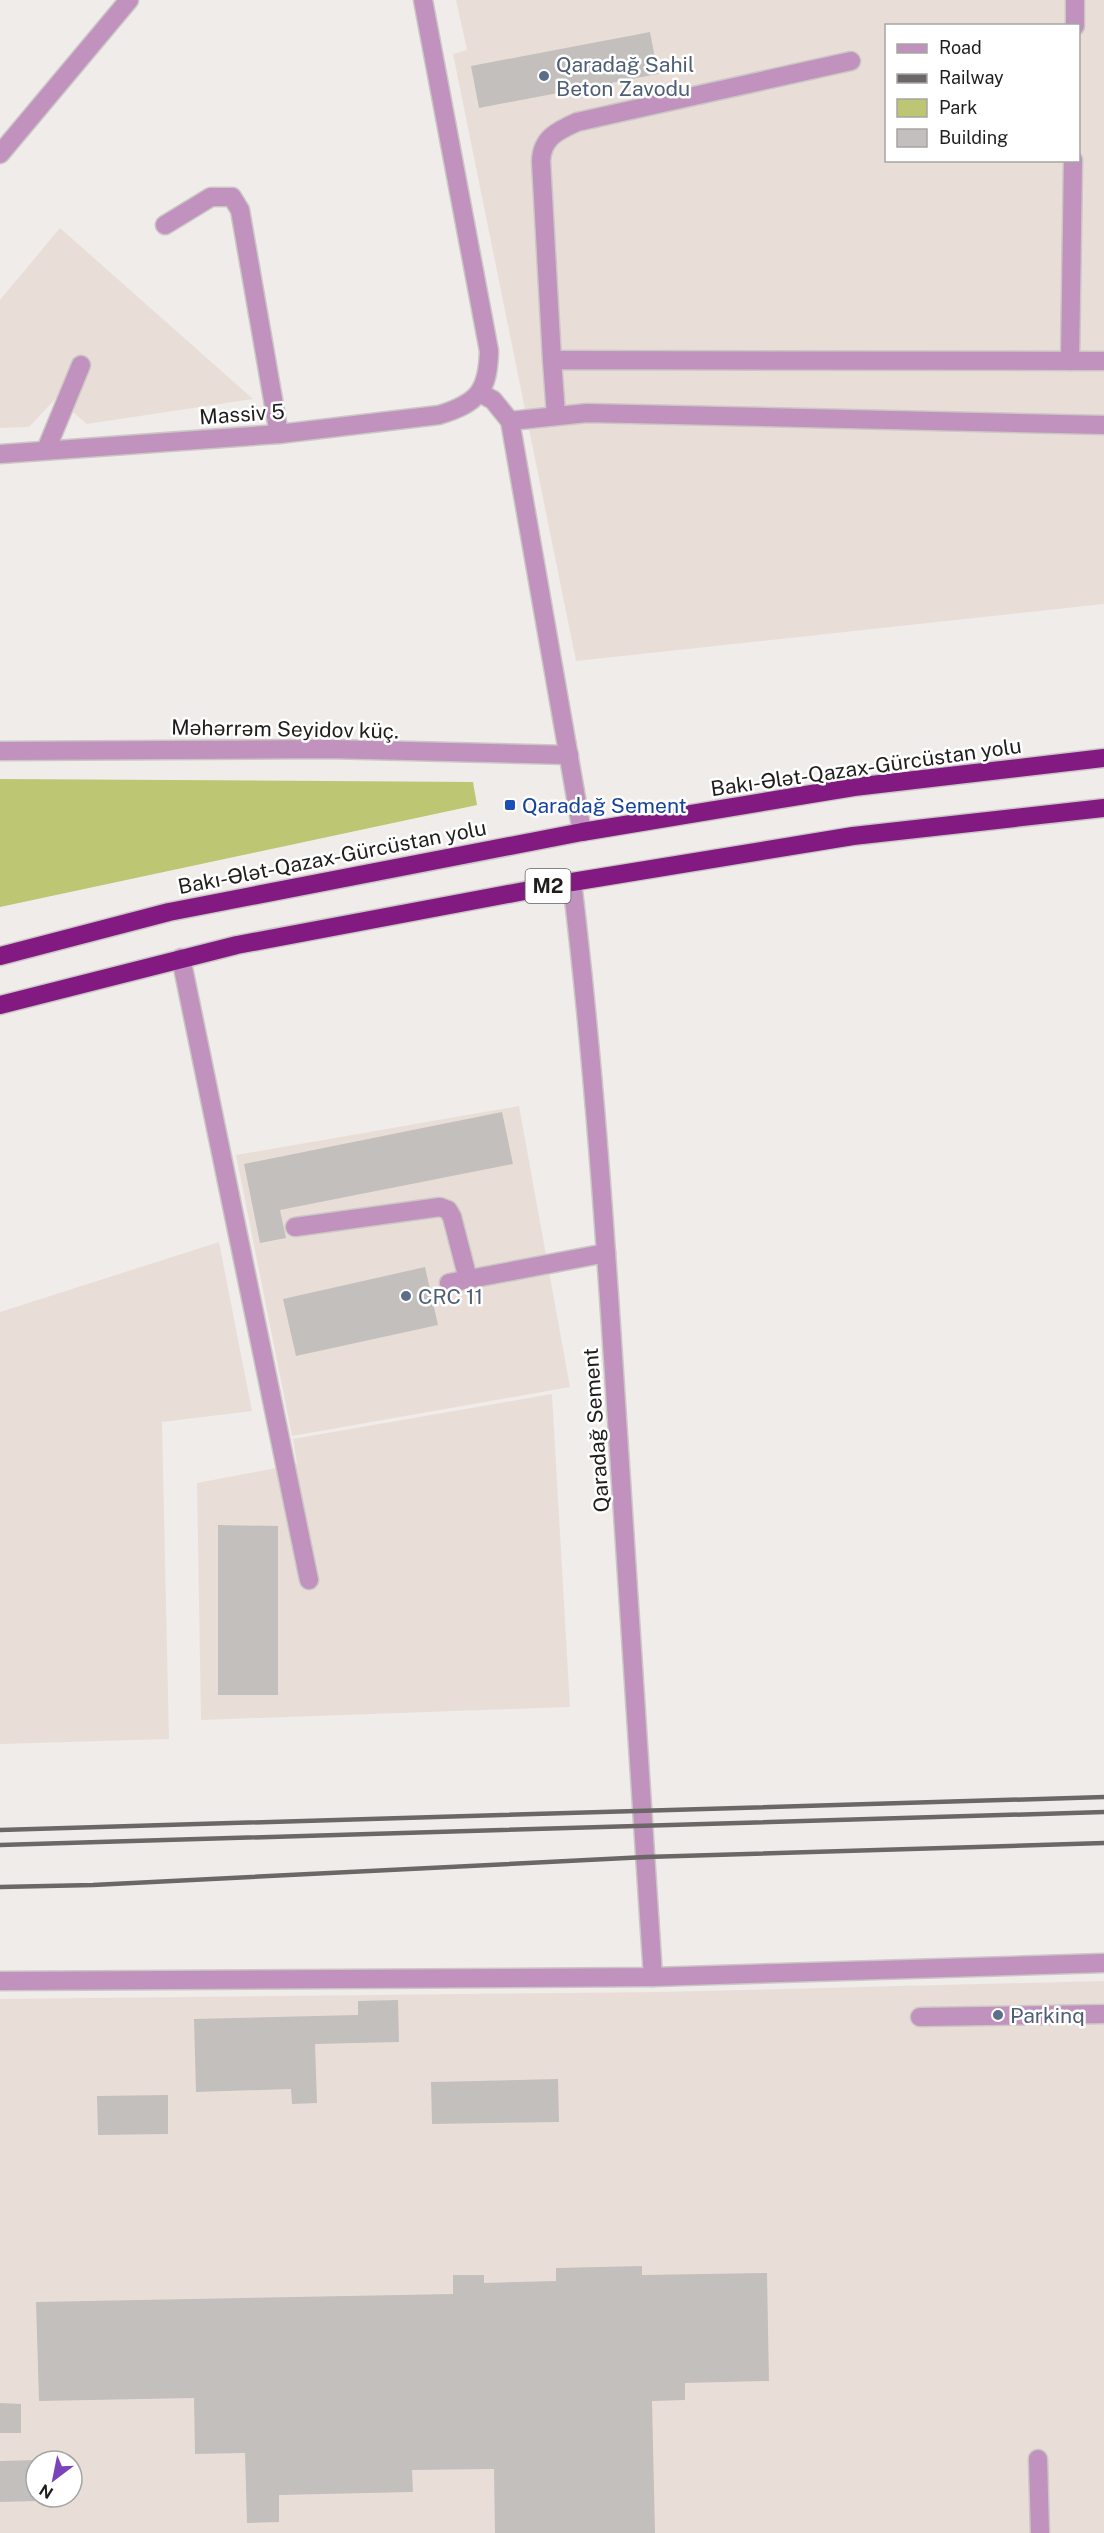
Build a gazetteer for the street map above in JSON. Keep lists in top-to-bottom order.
{
  "streets": {
    "highway": ["Bakı-Ələt-Qazax-Gürcüstan yolu", "M2"],
    "street": ["Massiv 5", "Məhərrəm Seyidov küç.", "Qaradağ Sement"]
  },
  "crossings": [
    ["M2", "Qaradağ Sement"]
  ],
  "places": {
    "other": ["Qaradağ Sahil Beton Zavodu", "CRC 11", "Parkinq"],
    "transit": ["Qaradağ Sement"]
  },
  "legend": [
    "Road",
    "Railway",
    "Park",
    "Building"
  ],
  "north": "bottom left"
}
